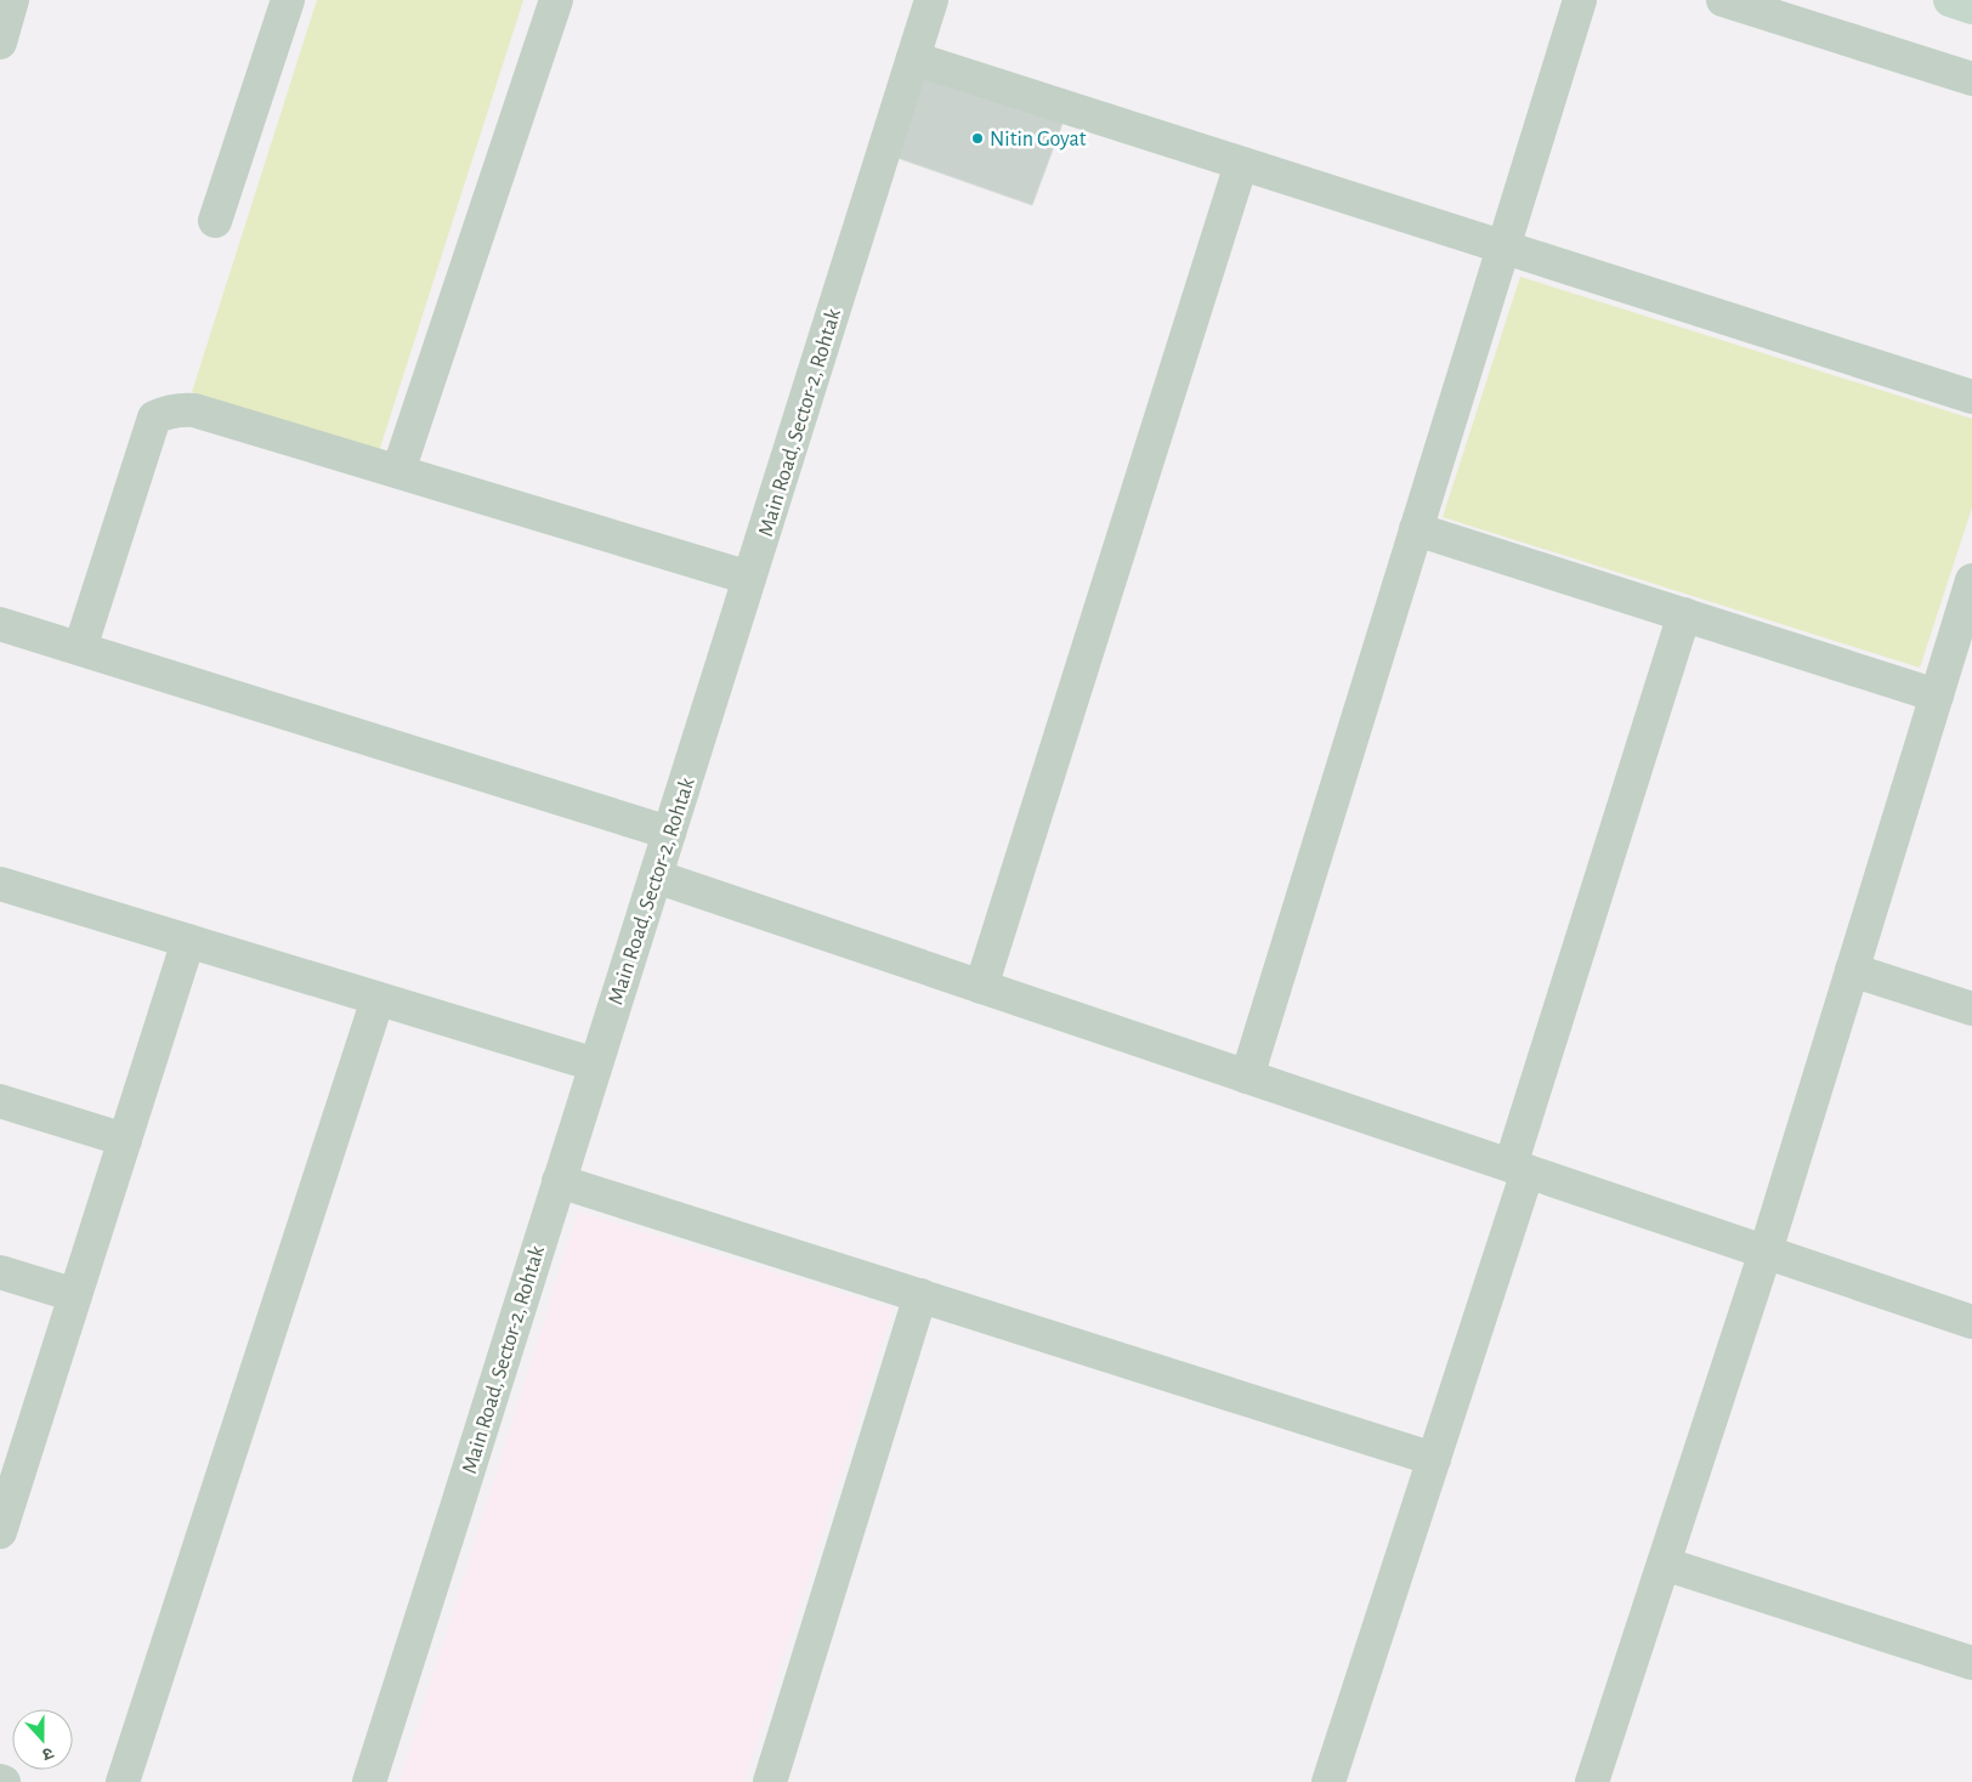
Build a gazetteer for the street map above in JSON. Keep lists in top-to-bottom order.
{
  "streets": {
    "street": ["Main Road, Sector-2, Rohtak"]
  },
  "places": ["Nitin Goyat"],
  "north": "bottom"
}
